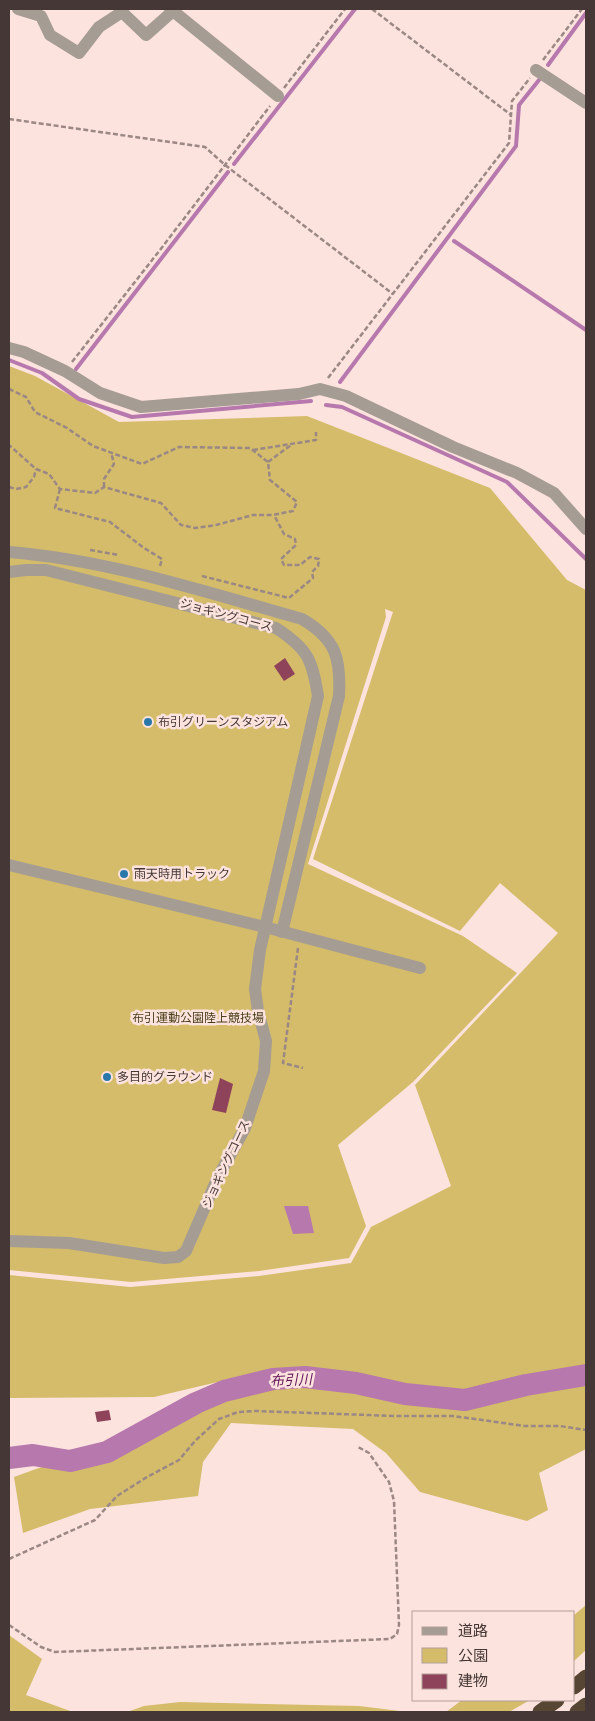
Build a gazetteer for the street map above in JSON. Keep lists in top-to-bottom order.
{
  "streets": {
    "street": ["ジョギングコース"]
  },
  "water": ["布引川"],
  "parks": ["布引運動公園陸上競技場"],
  "places": ["布引グリーンスタジアム", "雨天時用トラック", "多目的グラウンド"],
  "legend": ["道路", "公園", "建物"]
}
